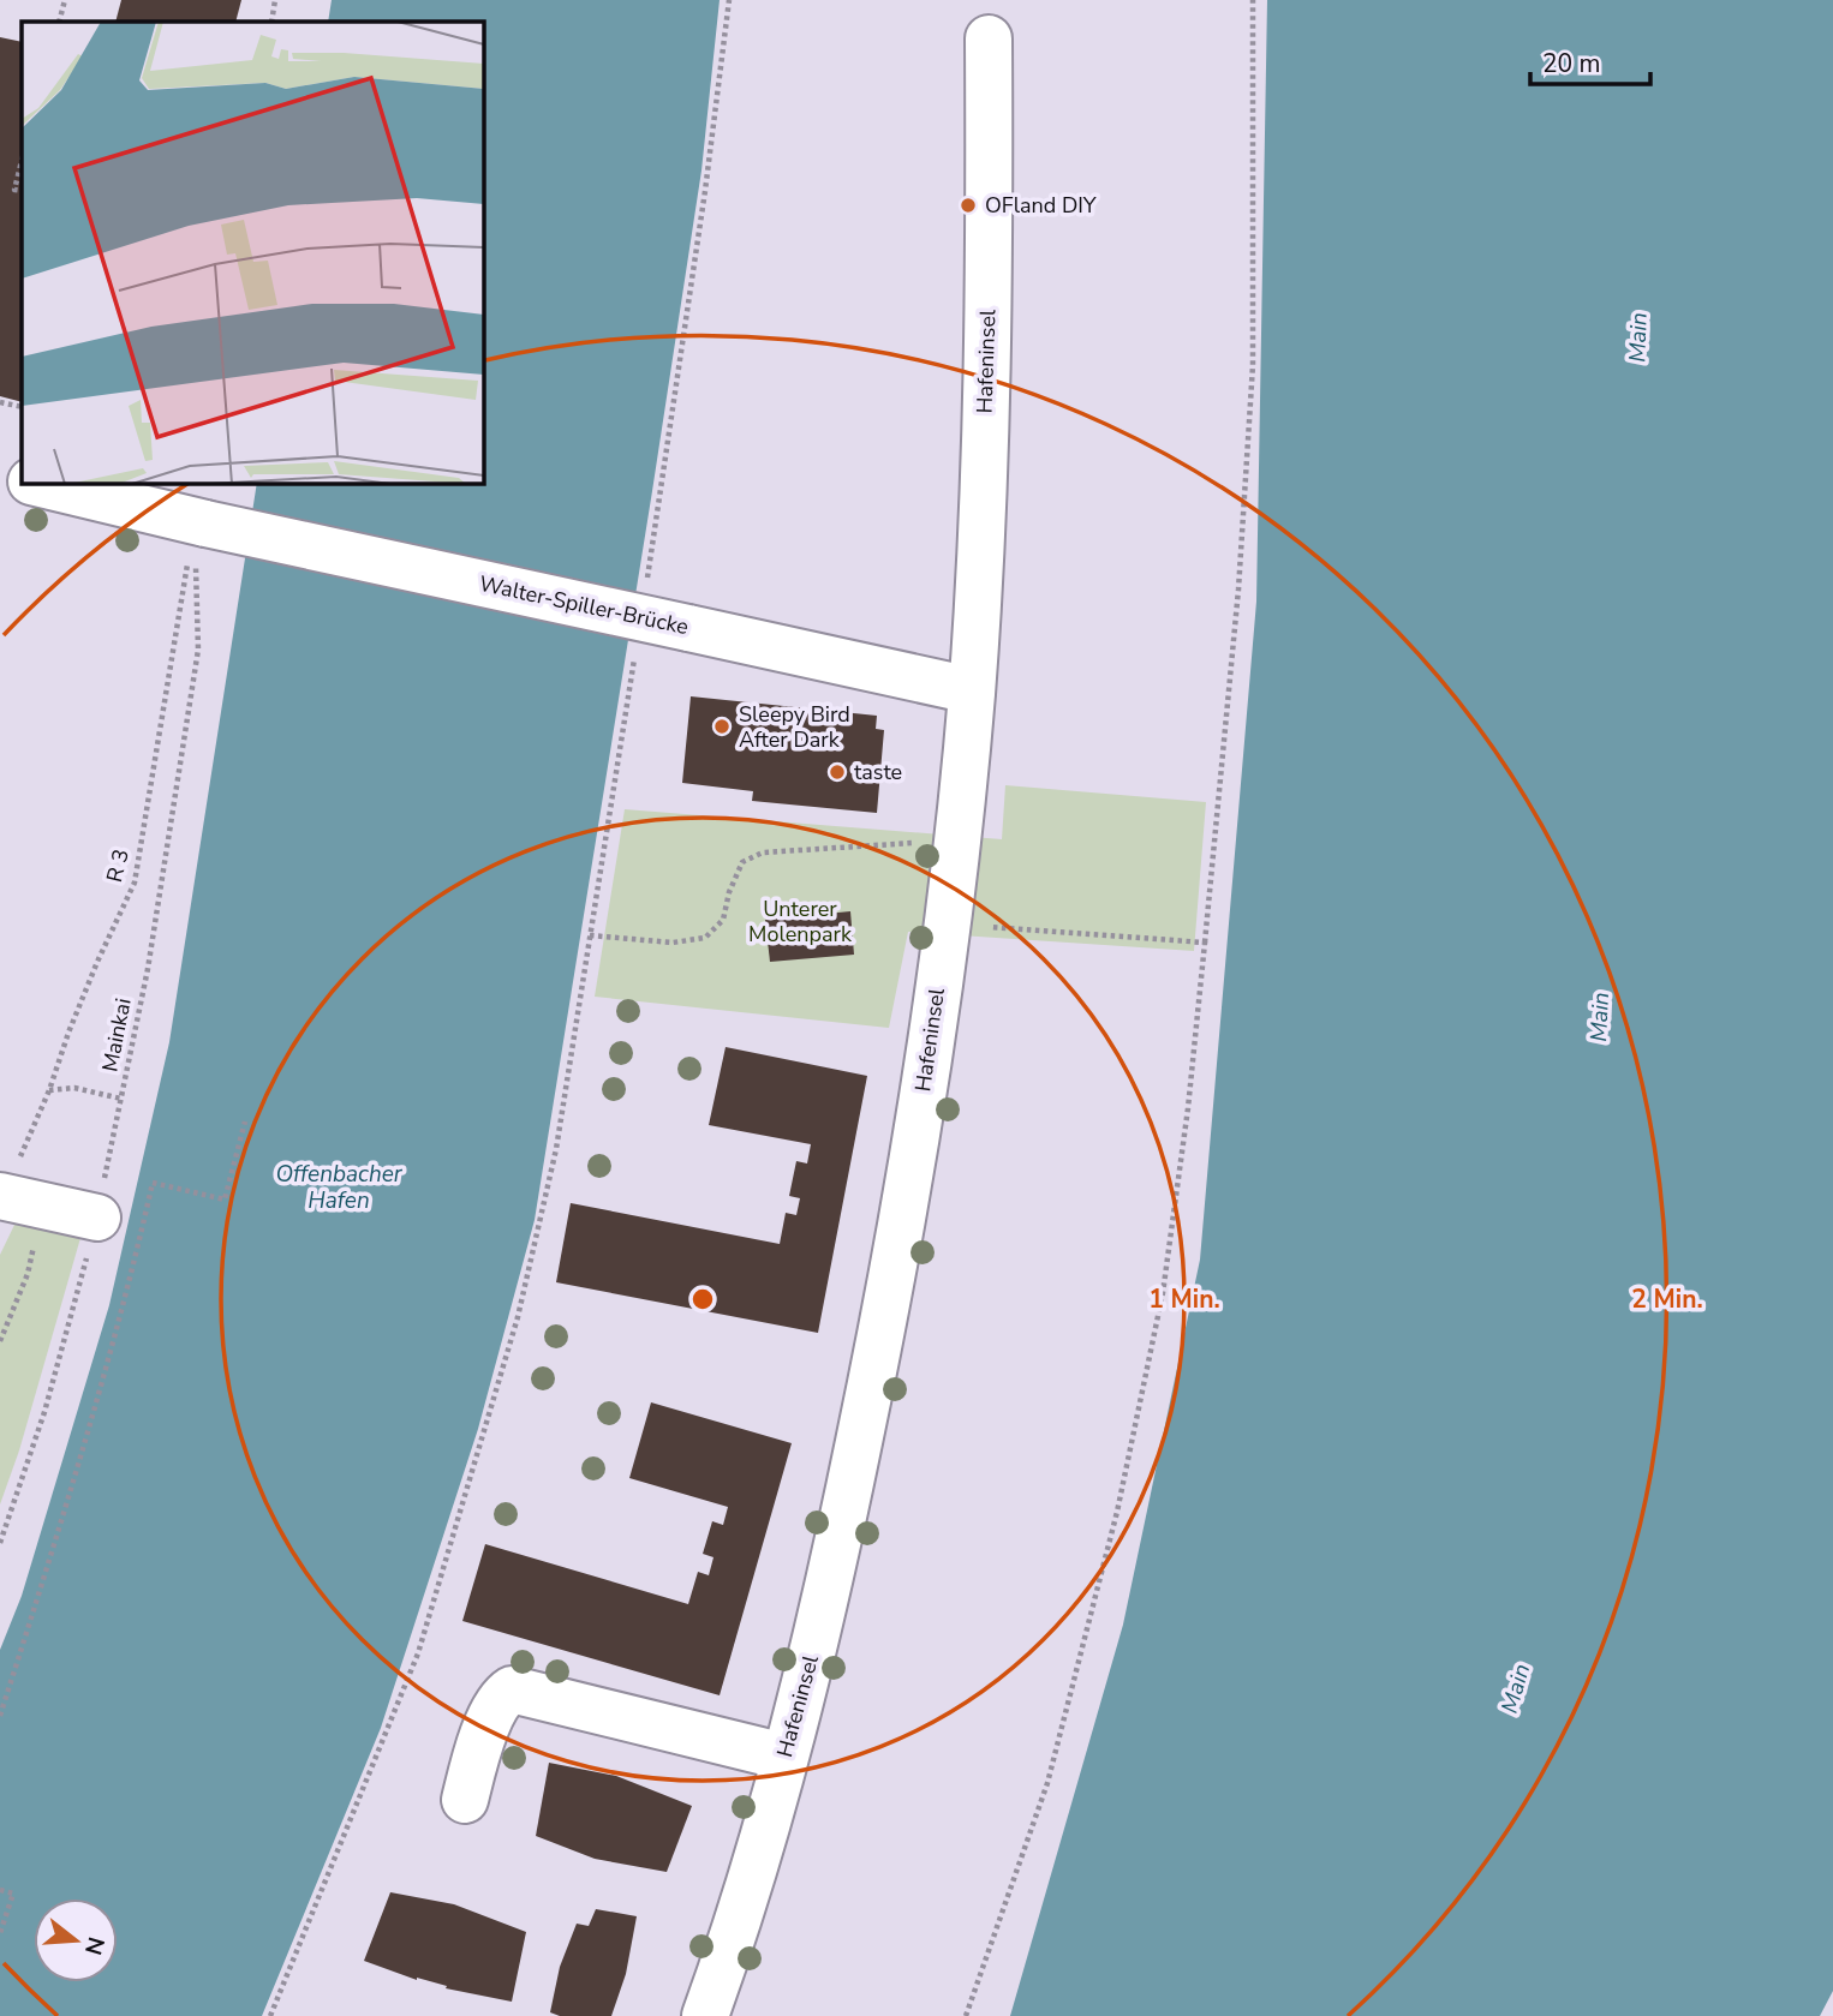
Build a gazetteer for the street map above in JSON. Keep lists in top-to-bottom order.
{
  "streets": {
    "street": ["Hafeninsel", "Walter-Spiller-Brücke"],
    "path": ["R 3", "Mainkai"]
  },
  "crossings": [
    ["Hafeninsel", "Walter-Spiller-Brücke"],
    ["Walter-Spiller-Brücke", "R 3"],
    ["Walter-Spiller-Brücke", "Mainkai"],
    ["R 3", "Mainkai"]
  ],
  "water": ["Main", "Offenbacher Hafen"],
  "parks": ["Unterer Molenpark"],
  "places": ["OFland DIY", "Sleepy Bird After Dark", "taste"],
  "scale_bar": "20 m",
  "north": "right",
  "rings": ["1 Min.", "2 Min."]
}
